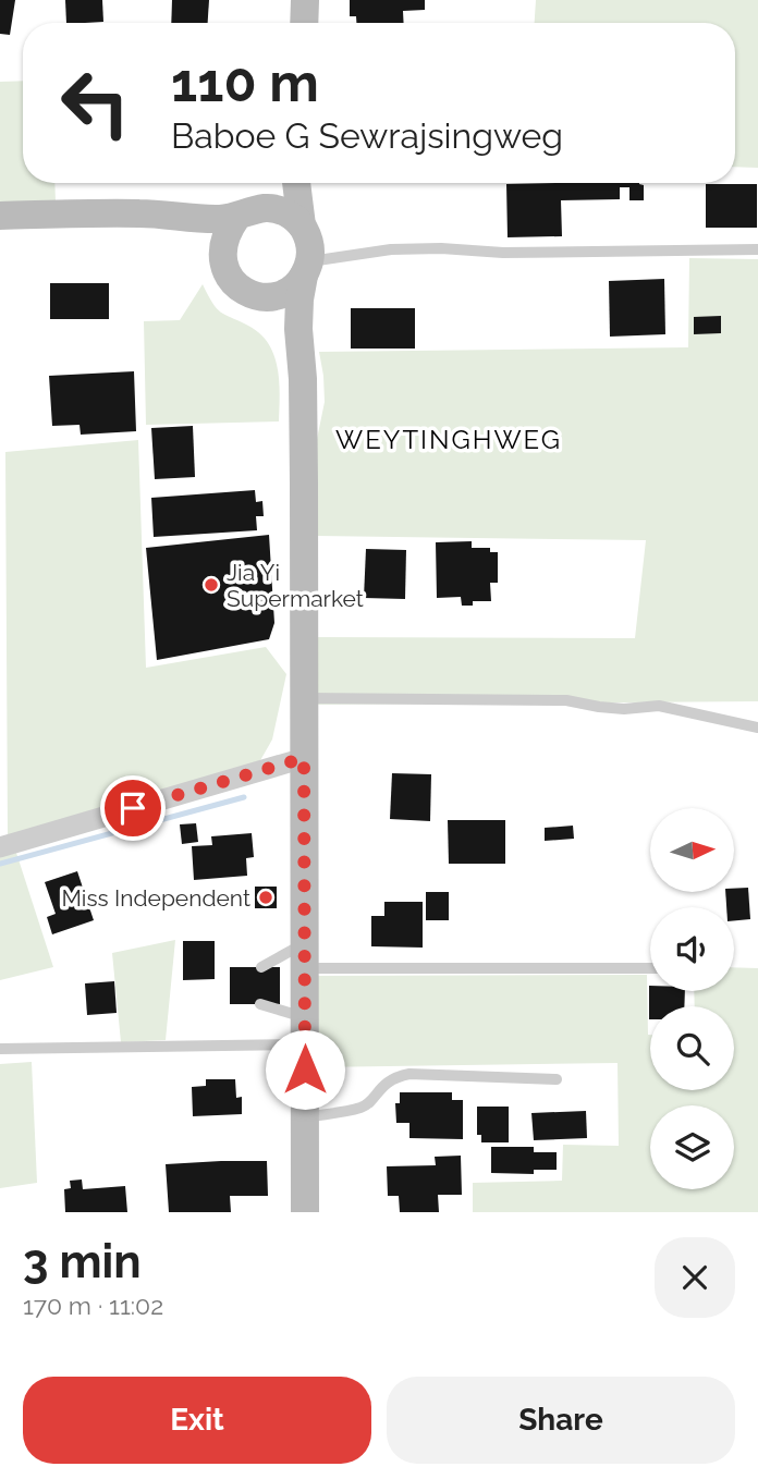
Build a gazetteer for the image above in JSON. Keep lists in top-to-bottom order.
{
  "districts": ["WEYTINGHWEG"],
  "places": ["Jia Yi Supermarket", "Miss Independent"],
  "north": "right",
  "page": {
    "turn": ["110 m", "Baboe G Sewrajsingweg"],
    "heading": ["3 min", "170 m · 11:02"],
    "buttons": ["Exit", "Share"]
  }
}
